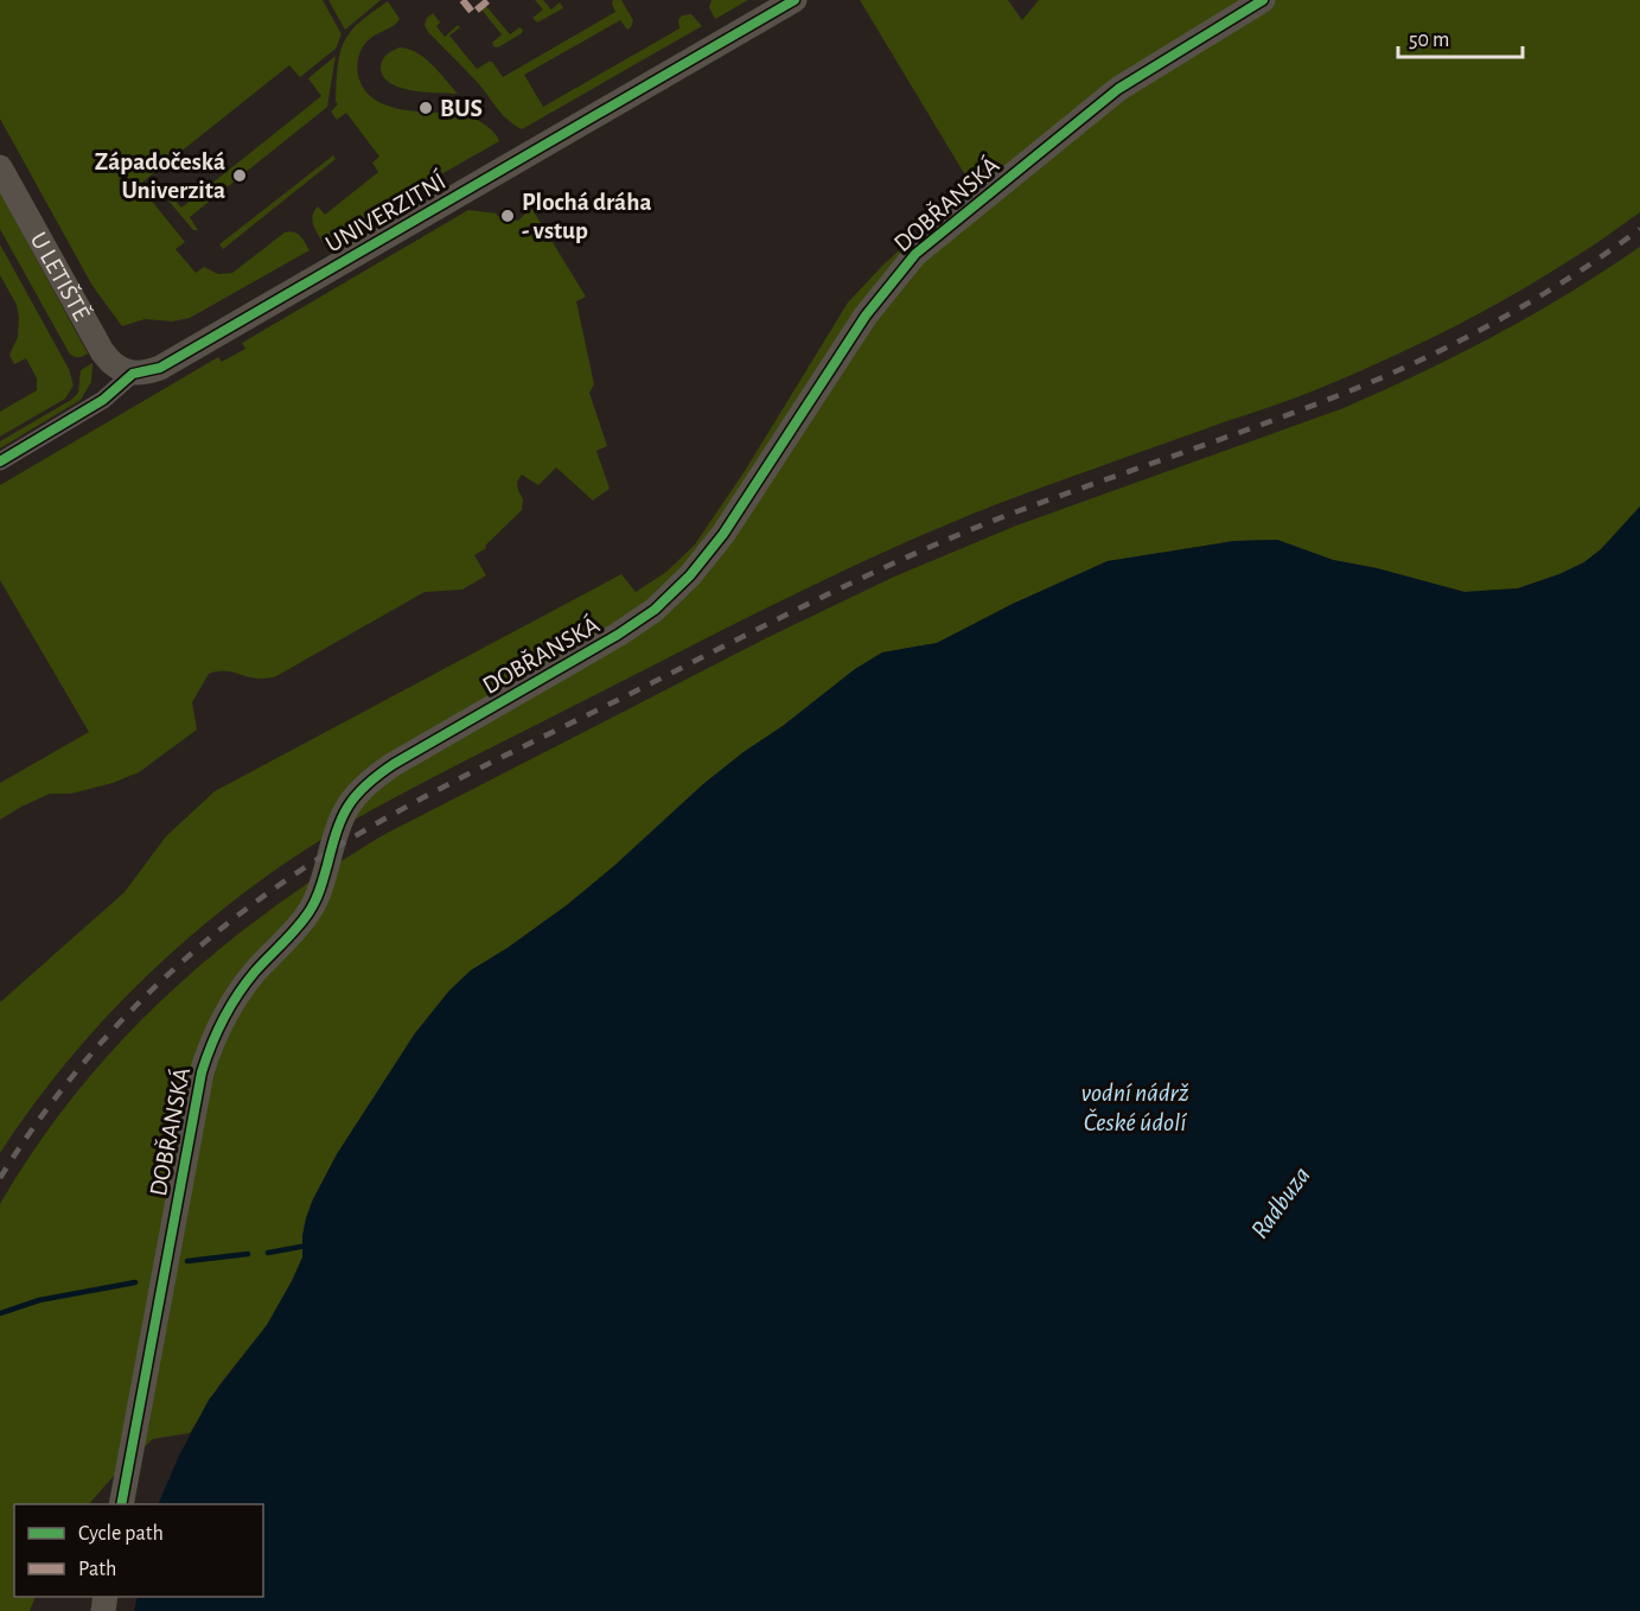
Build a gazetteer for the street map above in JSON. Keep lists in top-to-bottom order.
{
  "streets": {
    "street": ["DOBŘANSKÁ", "UNIVERZITNÍ", "U LETIŠTĚ"]
  },
  "crossings": [
    ["UNIVERZITNÍ", "U LETIŠTĚ"]
  ],
  "water": ["vodní nádrž České údolí", "Radbuza"],
  "places": ["BUS", "Západočeská Univerzita", "Plochá dráha - vstup"],
  "legend": ["Cycle path", "Path"],
  "scale_bar": "50 m"
}
